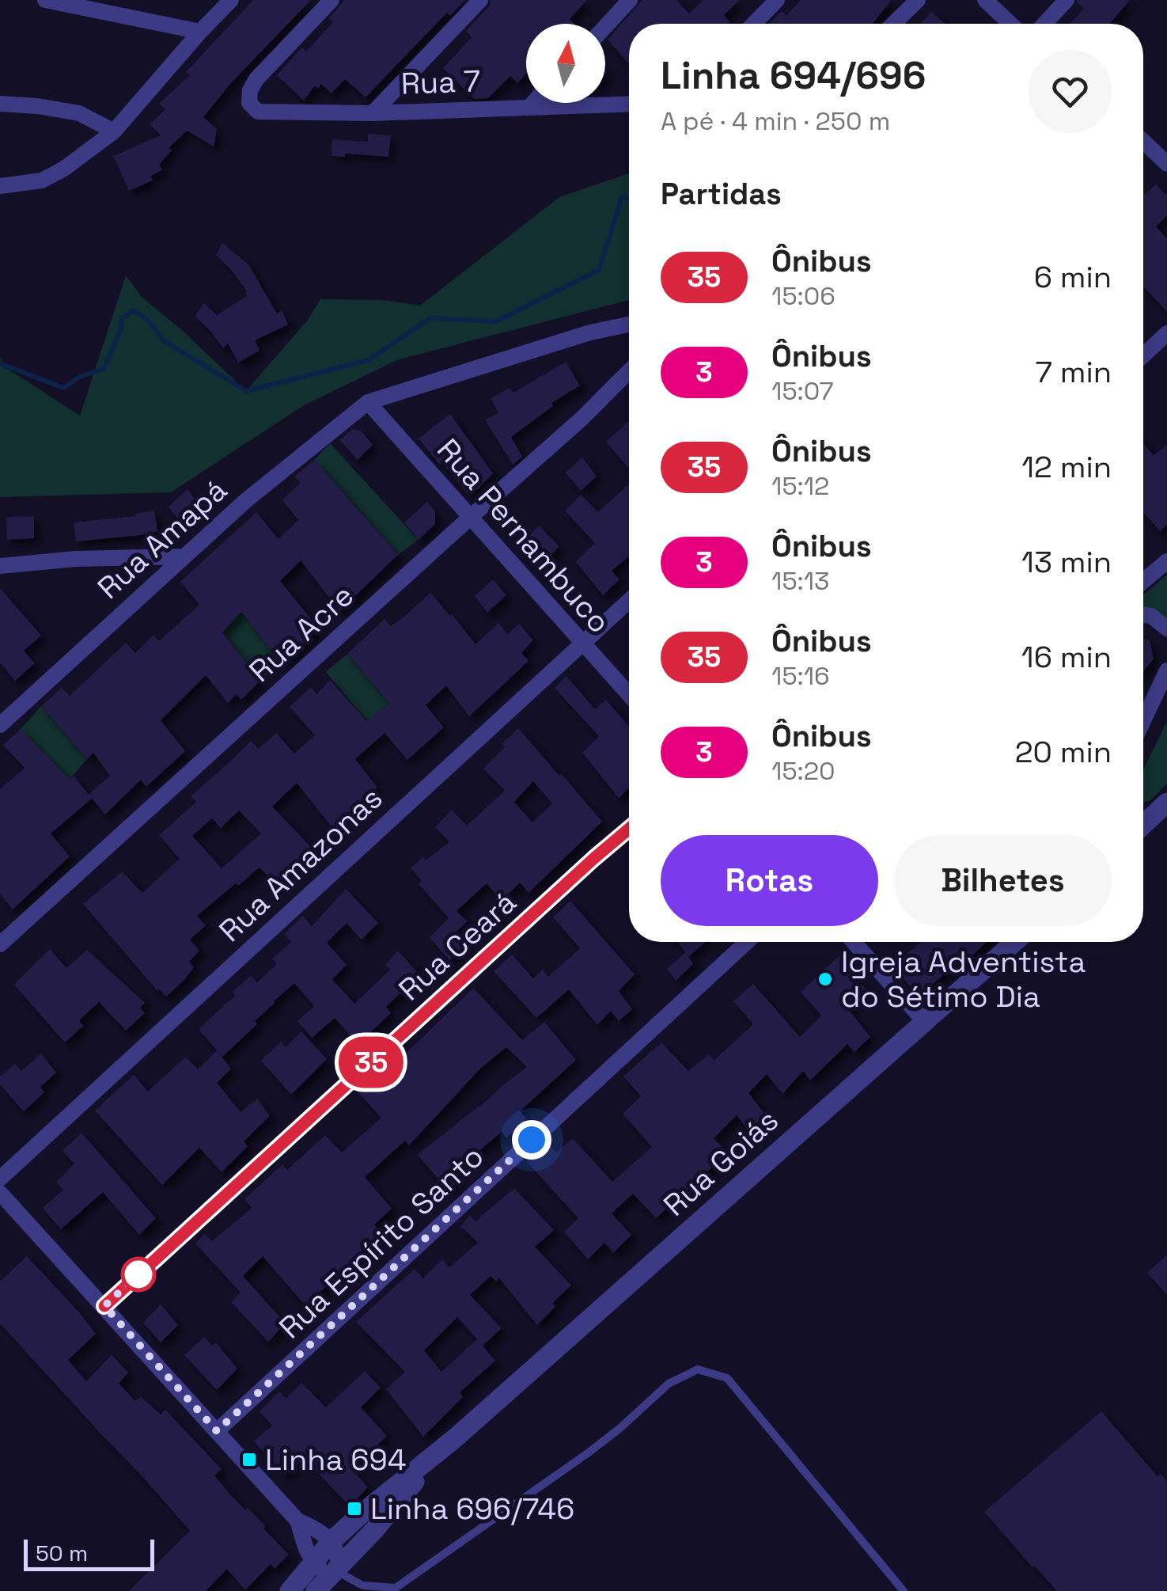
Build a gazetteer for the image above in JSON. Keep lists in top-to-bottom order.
{
  "streets": {
    "street": [
      "Rua 7",
      "Rua Pernambuco",
      "Rua Amapá",
      "Rua Acre",
      "Rua Amazonas",
      "Rua Ceará",
      "Rua Goiás",
      "Rua Espírito Santo"
    ]
  },
  "crossings": [
    ["Rua Pernambuco", "Rua Amapá"],
    ["Rua Pernambuco", "Rua Acre"],
    ["Rua Pernambuco", "Rua Amazonas"]
  ],
  "places": {
    "other": ["Igreja Adventista do Sétimo Dia"],
    "transit": ["Linha 694", "Linha 696/746"]
  },
  "lines": ["bus line 35"],
  "scale_bar": "50 m",
  "north": "top",
  "page": {
    "on_map": "35",
    "heading": [
      ["Linha 694/696", "A pé · 4 min · 250 m"],
      "Partidas"
    ],
    "list": [
      {
        "mark": "35",
        "name": "Ônibus",
        "note": "15:06",
        "value": "6 min"
      },
      {
        "mark": "3",
        "name": "Ônibus",
        "note": "15:07",
        "value": "7 min"
      },
      {
        "mark": "35",
        "name": "Ônibus",
        "note": "15:12",
        "value": "12 min"
      },
      {
        "mark": "3",
        "name": "Ônibus",
        "note": "15:13",
        "value": "13 min"
      },
      {
        "mark": "35",
        "name": "Ônibus",
        "note": "15:16",
        "value": "16 min"
      },
      {
        "mark": "3",
        "name": "Ônibus",
        "note": "15:20",
        "value": "20 min"
      }
    ],
    "buttons": ["Rotas", "Bilhetes"],
    "scale": "50 m"
  }
}
